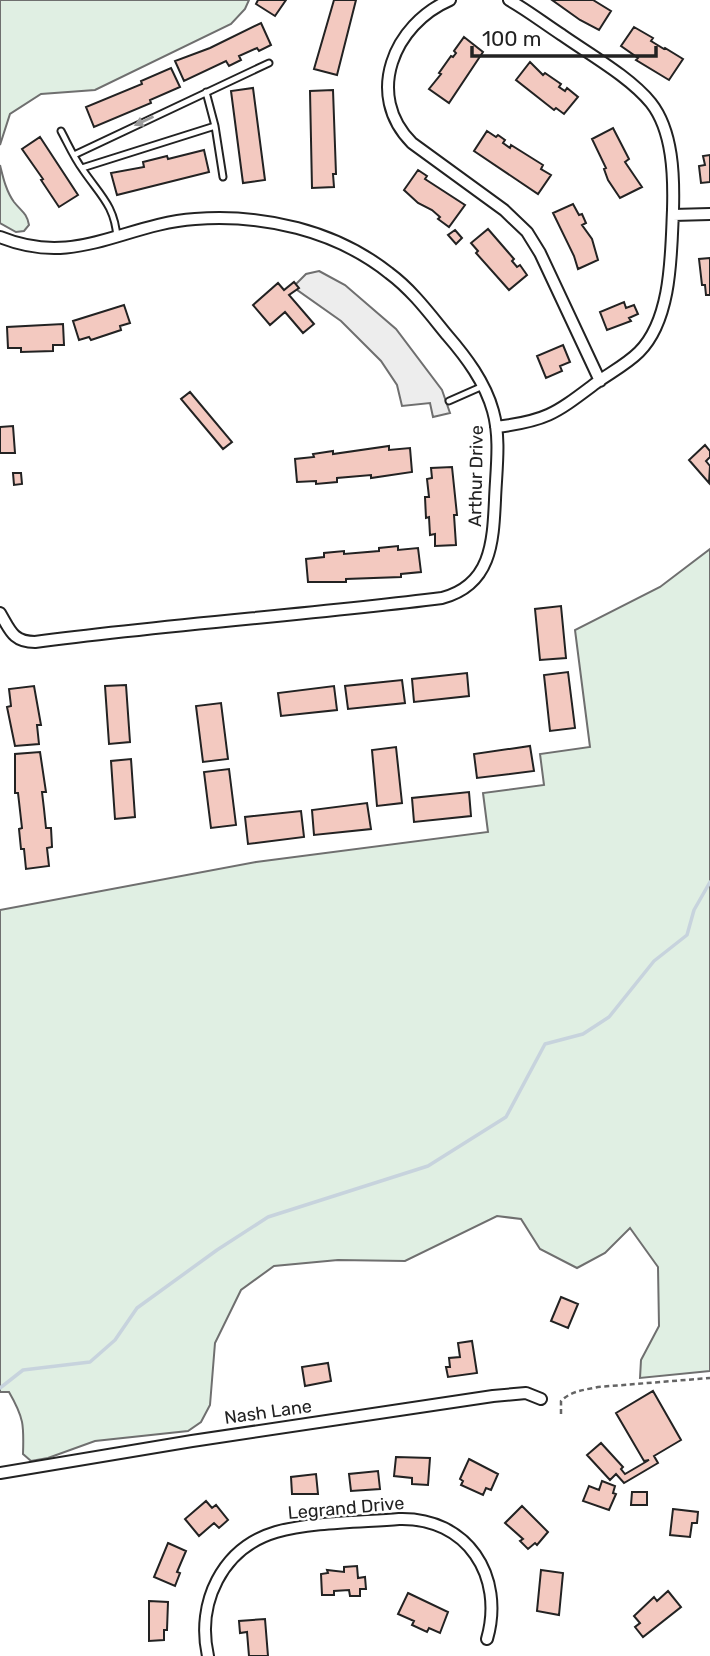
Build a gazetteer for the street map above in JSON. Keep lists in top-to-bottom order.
{
  "streets": {
    "street": ["Arthur Drive", "Nash Lane", "Legrand Drive"]
  },
  "scale_bar": "100 m"
}
